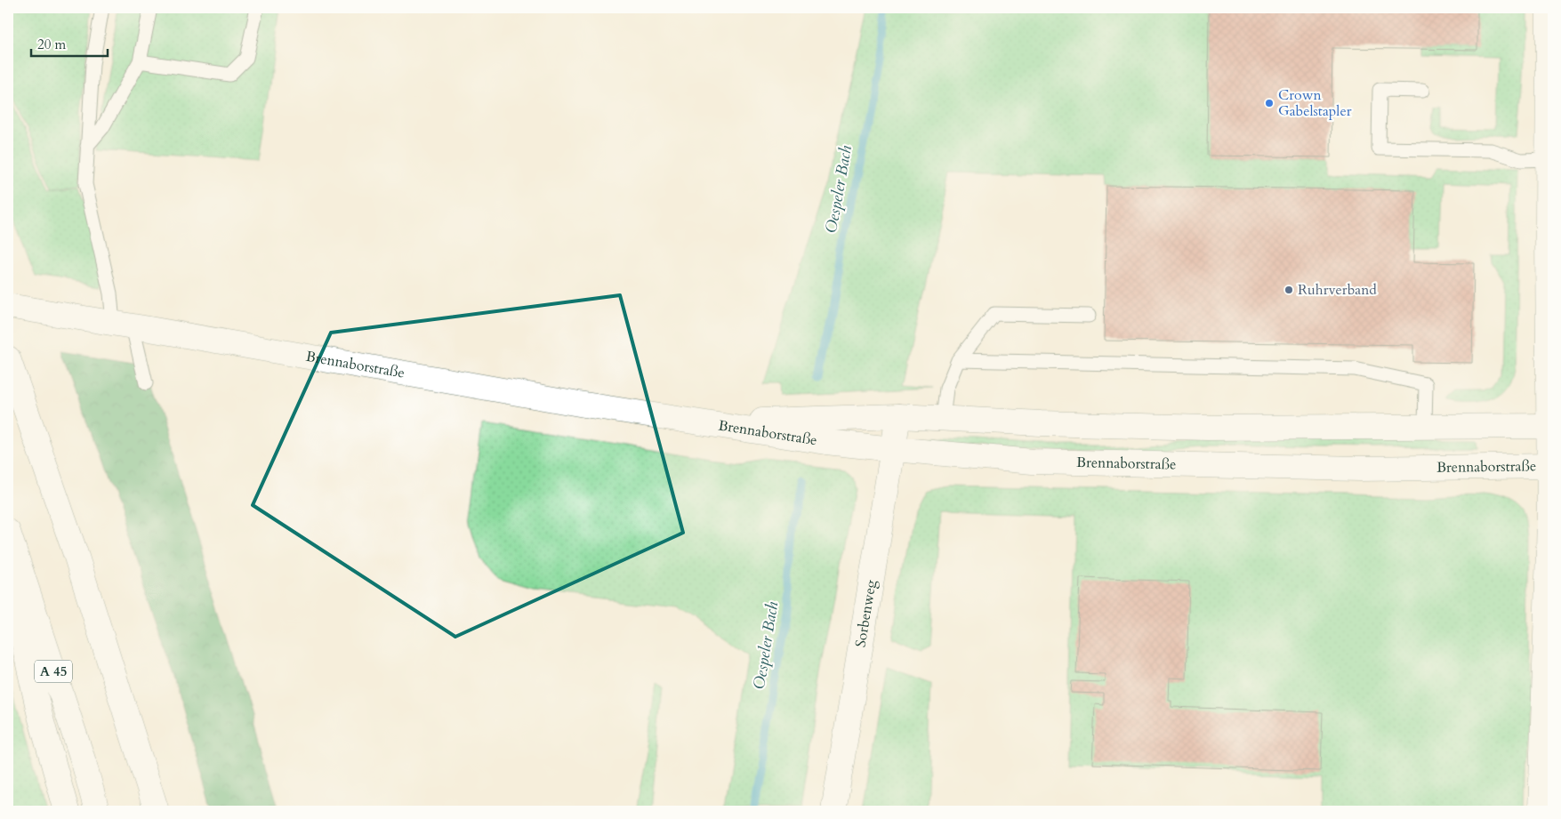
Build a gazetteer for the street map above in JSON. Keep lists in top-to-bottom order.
{
  "streets": {
    "main road": ["Brennaborstraße", "Sorbenweg", "A 45"]
  },
  "crossings": [
    ["Brennaborstraße", "Sorbenweg"]
  ],
  "water": ["Oespeler Bach"],
  "places": ["Crown Gabelstapler", "Ruhrverband"],
  "scale_bar": "20 m"
}
